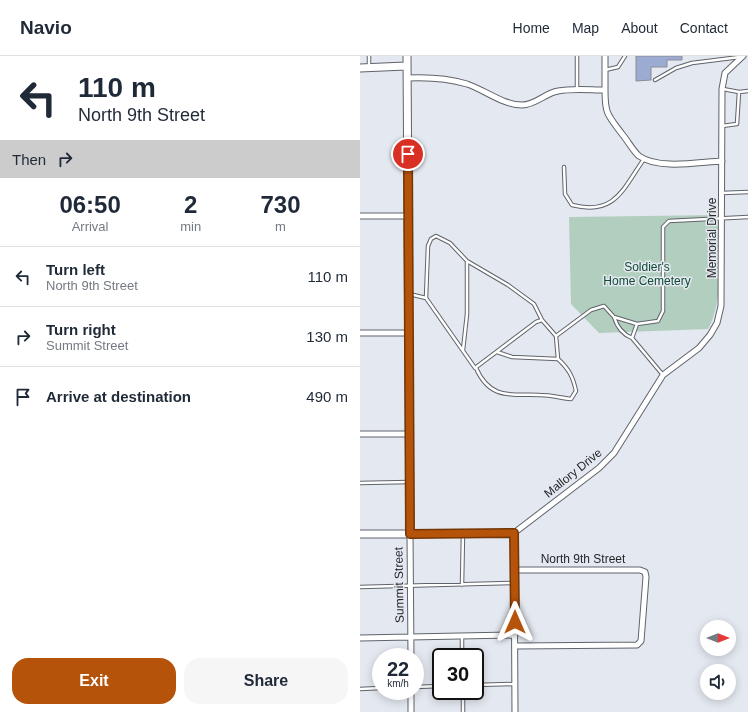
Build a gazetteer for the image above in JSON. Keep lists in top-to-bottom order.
{
  "streets": {
    "street": [
      "Memorial Drive",
      "Mallory Drive",
      "North 9th Street",
      "Summit Street"
    ]
  },
  "crossings": [
    ["Memorial Drive", "Mallory Drive"]
  ],
  "parks": ["Soldier's Home Cemetery"],
  "north": "right",
  "page": {
    "header": "Navio",
    "nav": [
      "Home",
      "Map",
      "About",
      "Contact"
    ],
    "turn": ["110 m", "North 9th Street"],
    "then": "Then",
    "eta": [
      "06:50",
      "Arrival",
      "2",
      "min",
      "730",
      "m"
    ],
    "list": [
      {
        "name": "Turn left",
        "note": "North 9th Street",
        "value": "110 m"
      },
      {
        "name": "Turn right",
        "note": "Summit Street",
        "value": "130 m"
      },
      {
        "name": "Arrive at destination",
        "value": "490 m"
      }
    ],
    "speed": "22 km/h",
    "limit": "30",
    "buttons": ["Exit", "Share"]
  }
}
